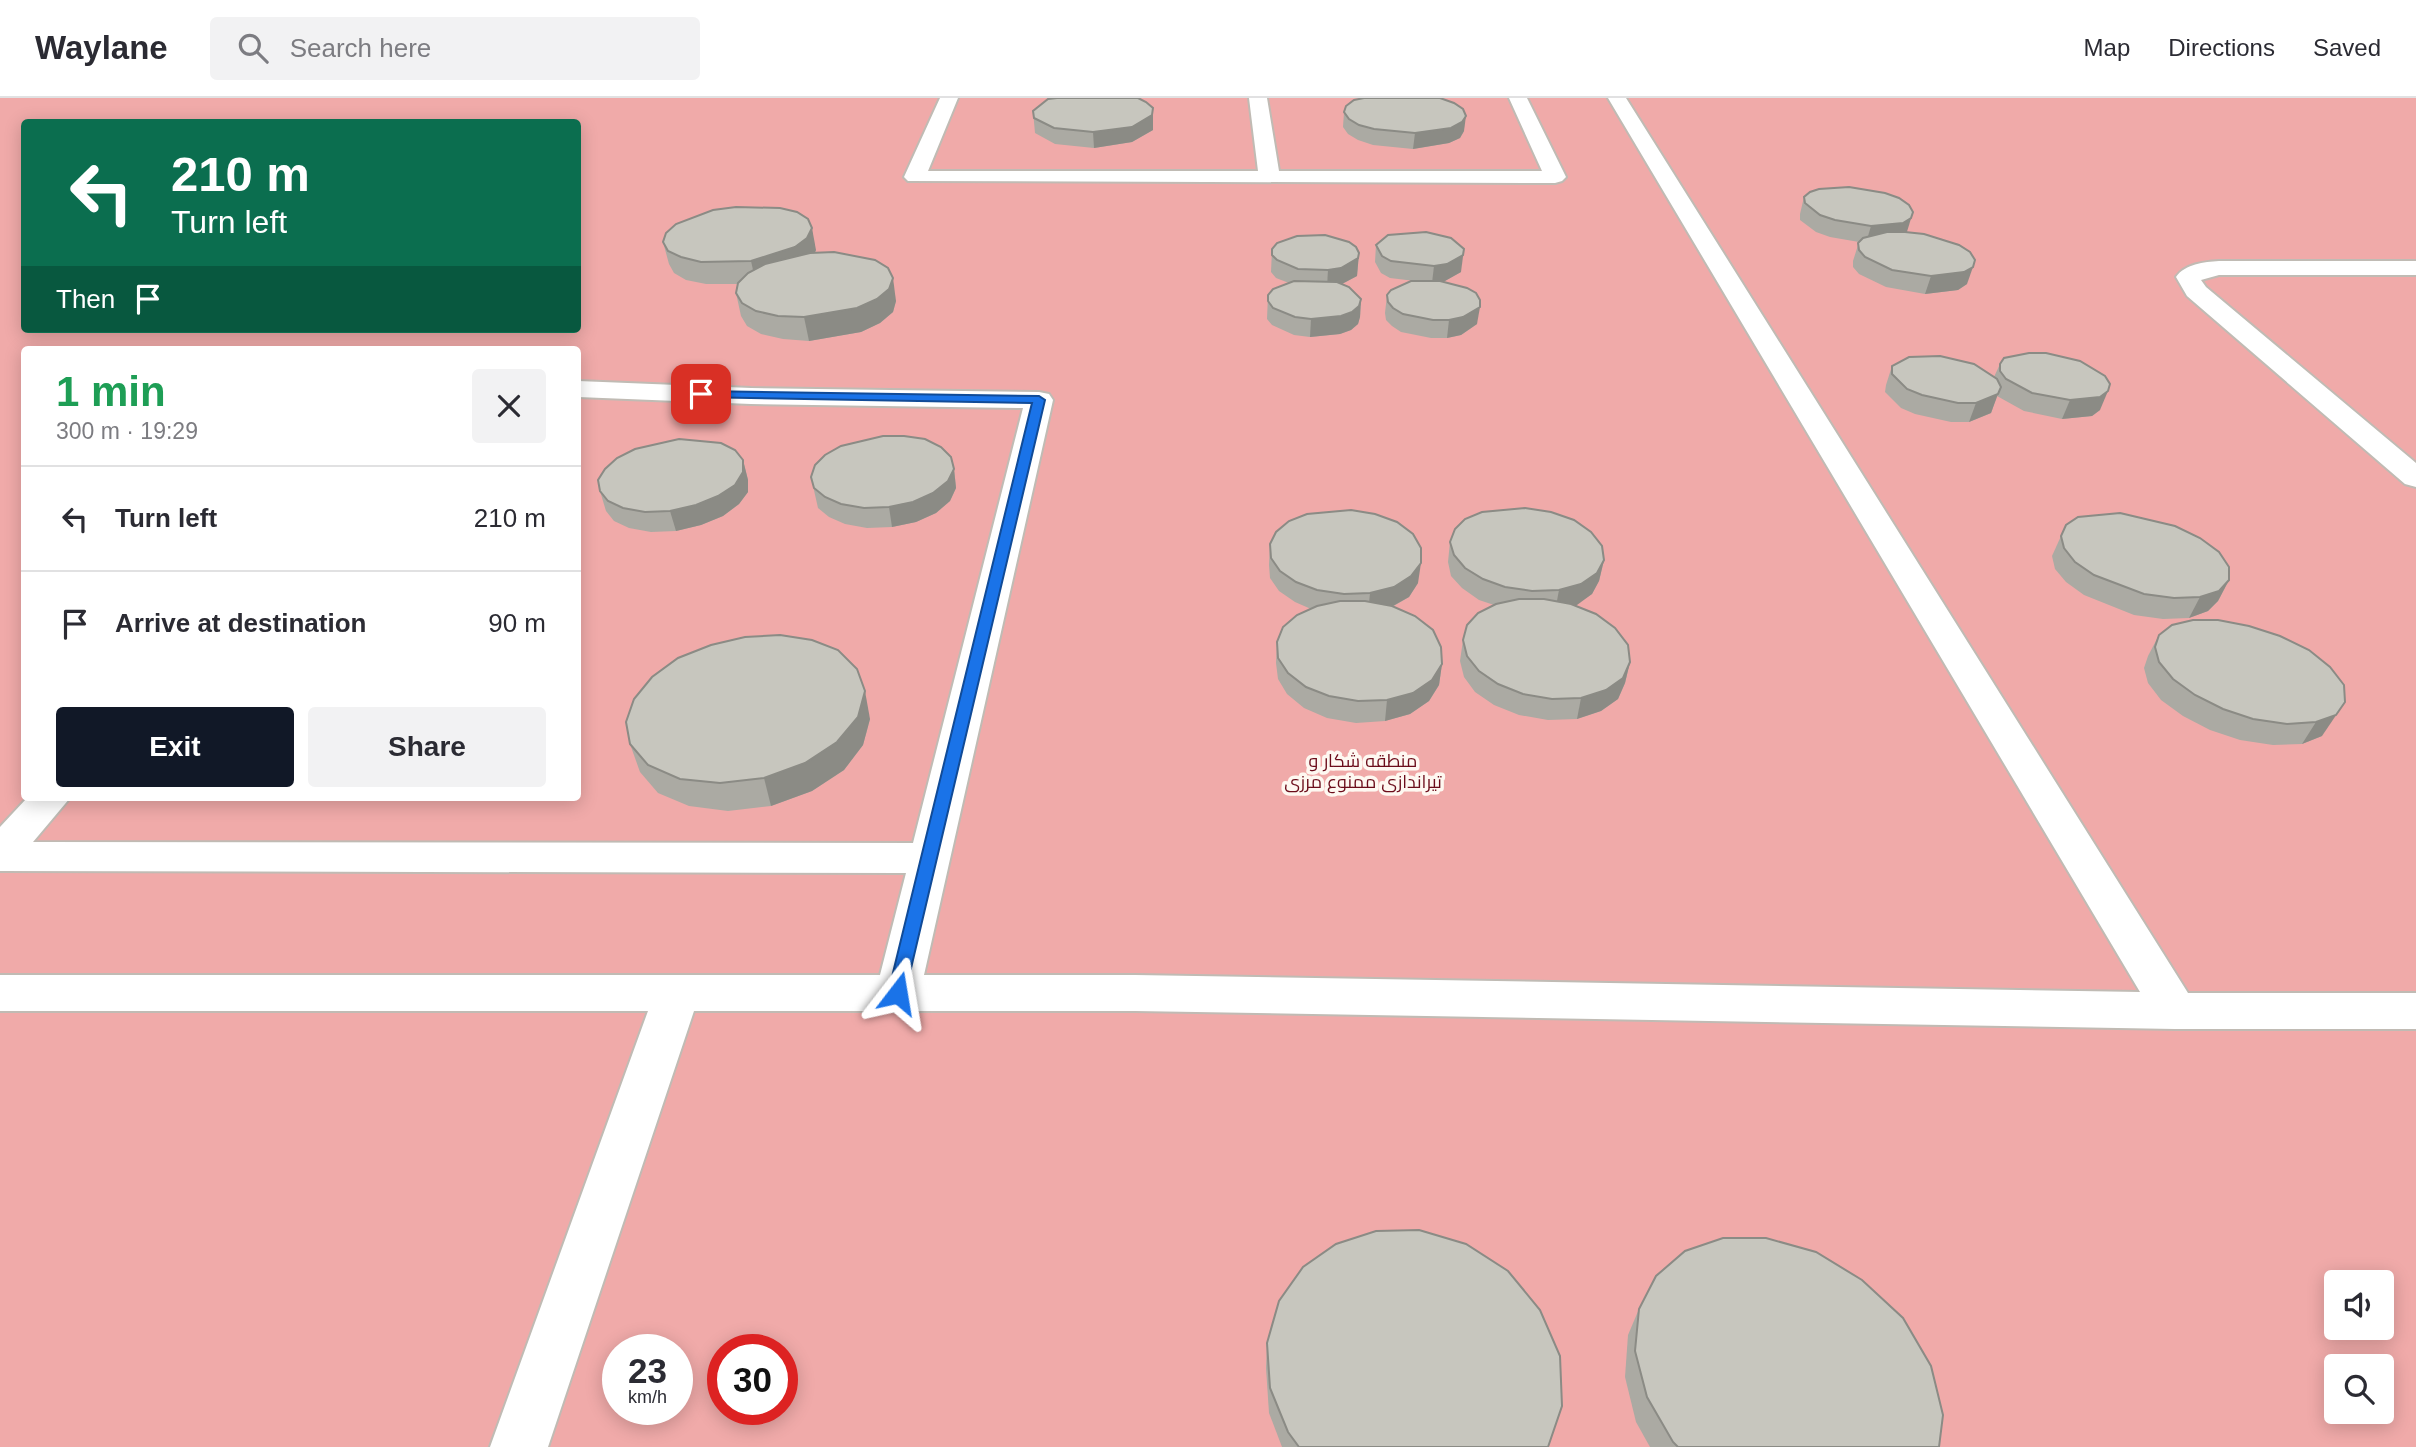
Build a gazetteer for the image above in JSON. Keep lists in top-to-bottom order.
{
  "parks": ["منطقه شکار و تیراندازی ممنوع مرزی"],
  "page": {
    "header": "Waylane",
    "search": "Search here",
    "nav": ["Map", "Directions", "Saved"],
    "turn": ["210 m", "Turn left"],
    "then": "Then",
    "heading": ["1 min", "300 m · 19:29"],
    "list": [
      {
        "name": "Turn left",
        "value": "210 m"
      },
      {
        "name": "Arrive at destination",
        "value": "90 m"
      }
    ],
    "buttons": ["Exit", "Share"],
    "speed": "23 km/h",
    "limit": "30"
  }
}
